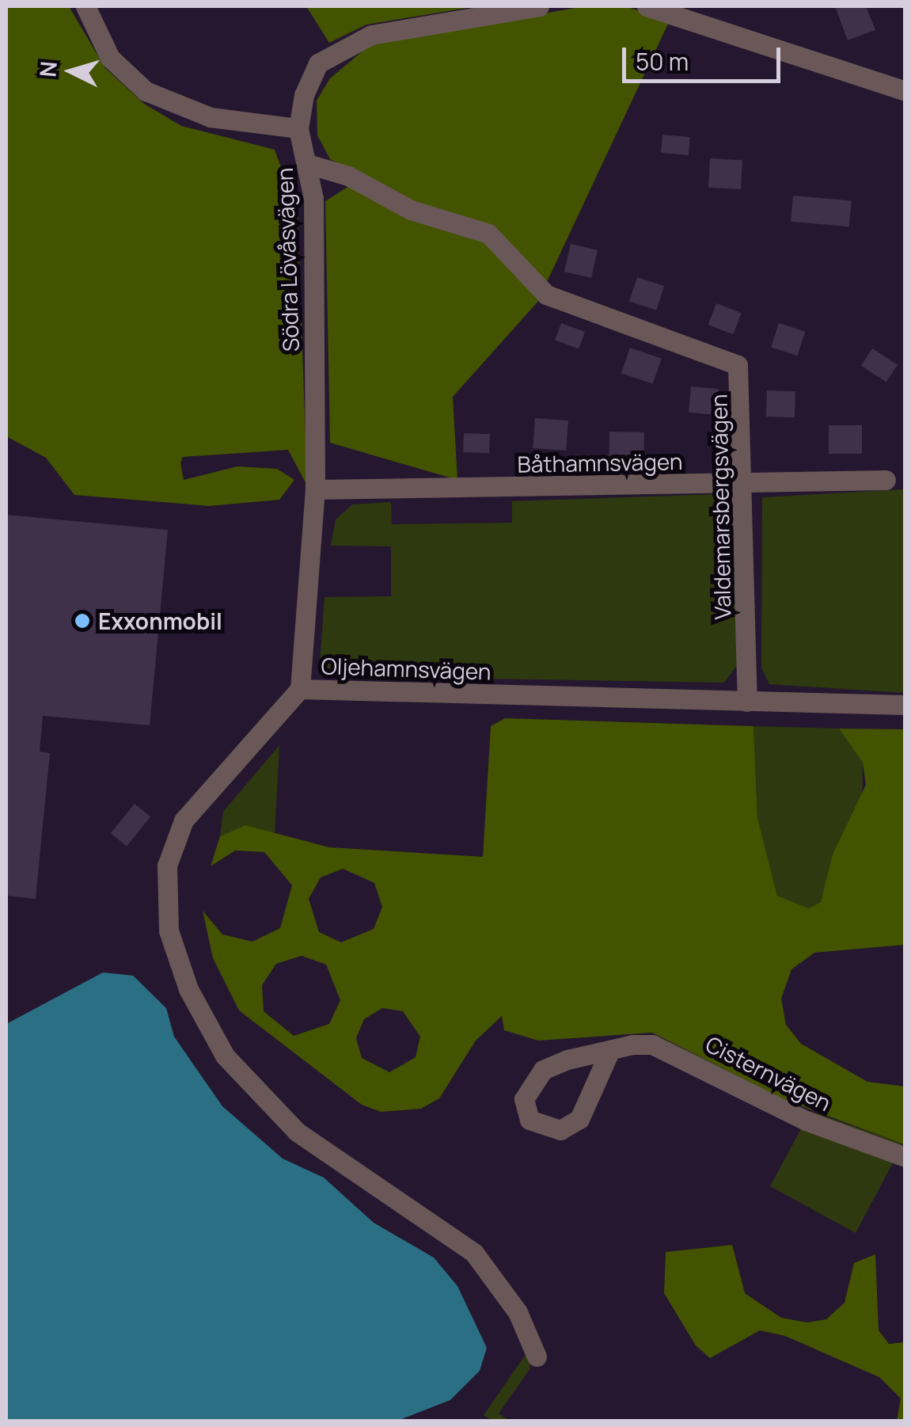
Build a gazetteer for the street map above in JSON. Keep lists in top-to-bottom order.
{
  "streets": {
    "street": [
      "Södra Lövåsvägen",
      "Båthamnsvägen",
      "Valdemarsbergsvägen",
      "Oljehamnsvägen",
      "Cisternvägen"
    ]
  },
  "crossings": [
    ["Södra Lövåsvägen", "Båthamnsvägen"],
    ["Södra Lövåsvägen", "Valdemarsbergsvägen"],
    ["Södra Lövåsvägen", "Oljehamnsvägen"],
    ["Båthamnsvägen", "Valdemarsbergsvägen"],
    ["Valdemarsbergsvägen", "Oljehamnsvägen"]
  ],
  "places": ["Exxonmobil"],
  "scale_bar": "50 m",
  "north": "left"
}
